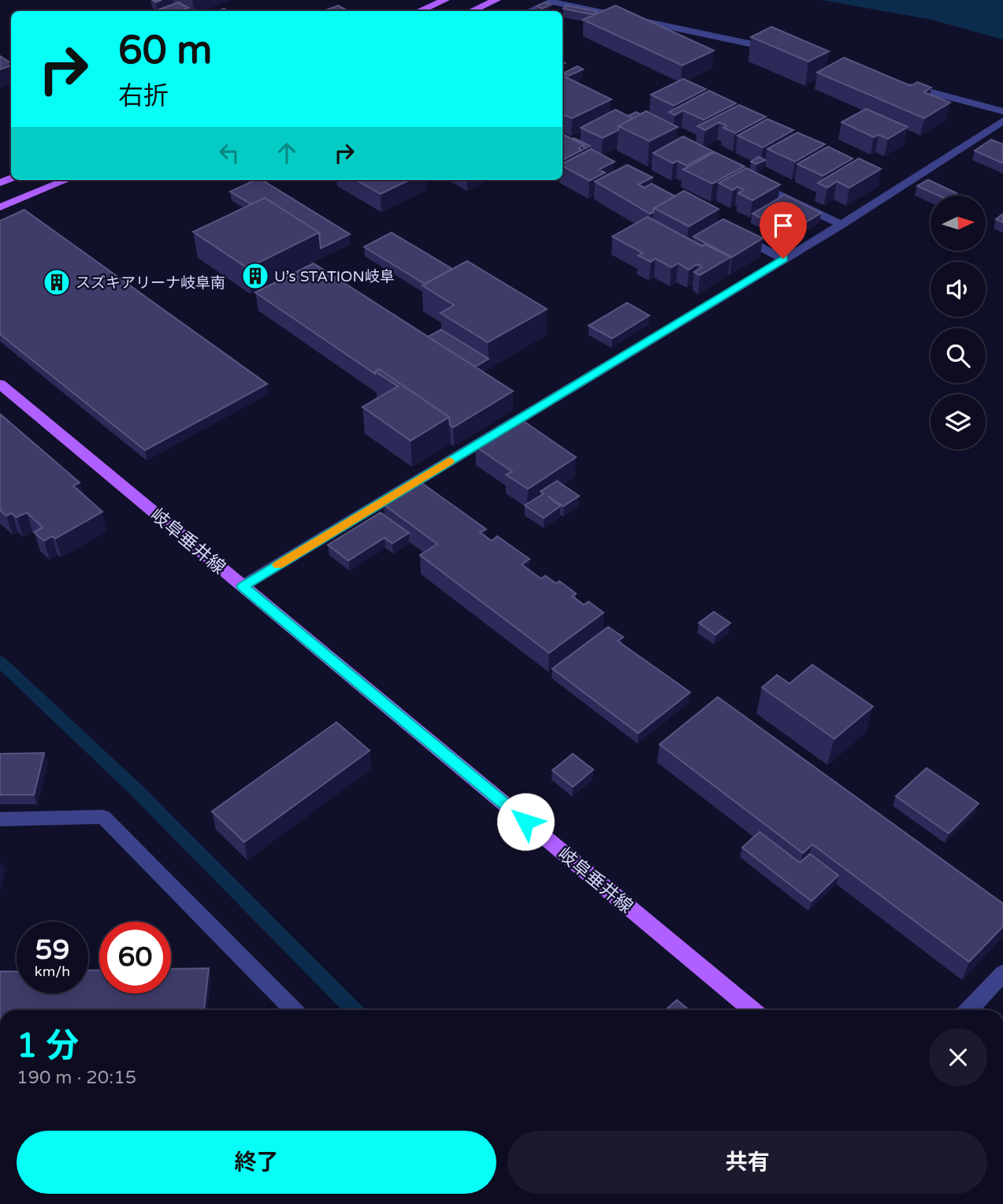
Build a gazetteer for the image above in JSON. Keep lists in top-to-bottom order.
{
  "streets": {
    "main road": ["岐阜垂井線"]
  },
  "places": {
    "building": ["U’s STATION岐阜", "スズキアリーナ岐阜南"]
  },
  "north": "right",
  "page": {
    "turn": ["60 m", "右折"],
    "speed": "59 km/h",
    "limit": "60",
    "heading": ["1 分", "190 m · 20:15"],
    "buttons": ["終了", "共有"]
  }
}
